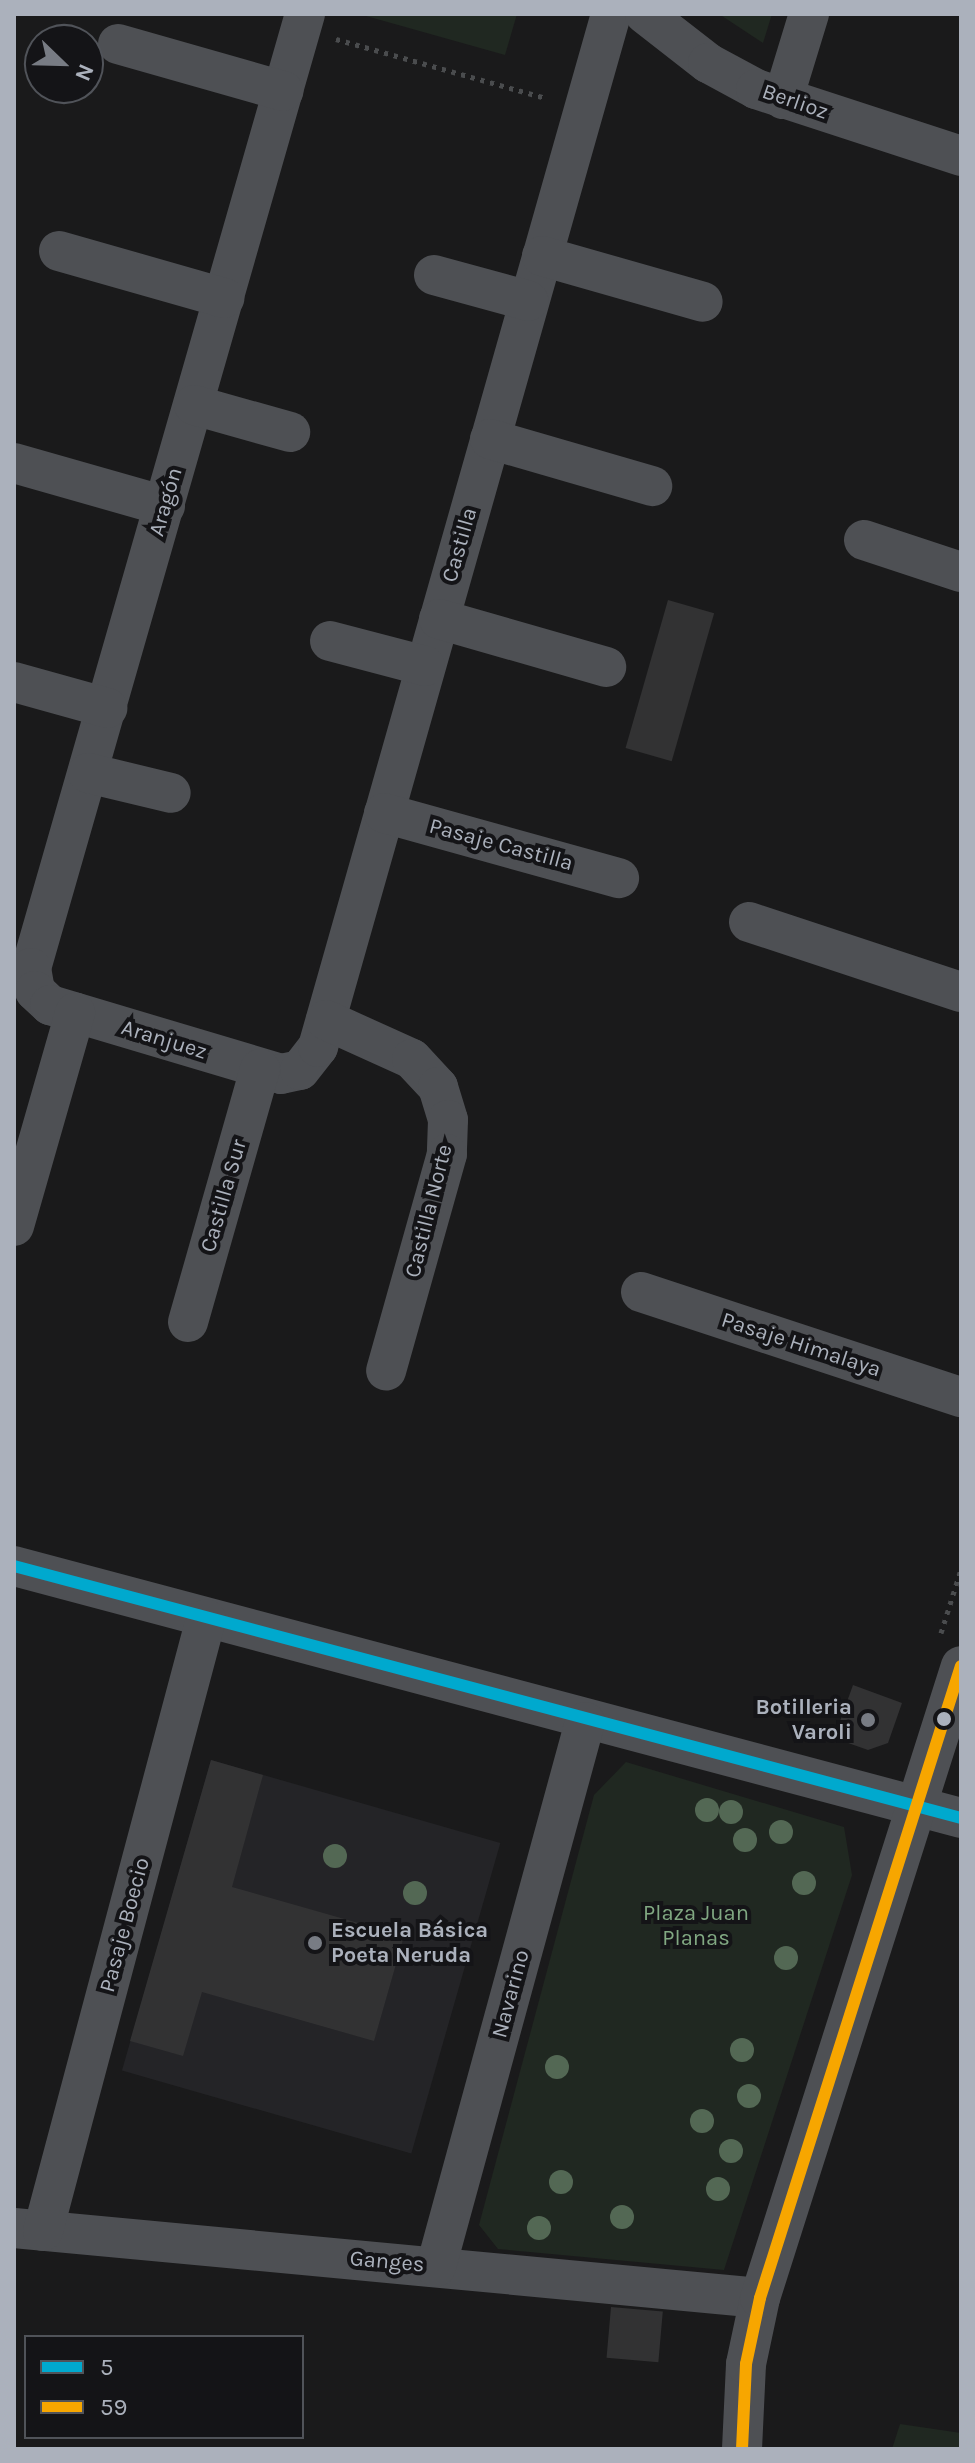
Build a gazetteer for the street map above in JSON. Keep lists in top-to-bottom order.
{
  "streets": {
    "street": [
      "Berlioz",
      "Aragón",
      "Castilla",
      "Pasaje Castilla",
      "Aranjuez",
      "Castilla Sur",
      "Castilla Norte",
      "Pasaje Himalaya",
      "Pasaje Boecio",
      "Navarino",
      "Ganges"
    ]
  },
  "crossings": [
    ["Aragón", "Aranjuez"],
    ["Castilla", "Pasaje Castilla"],
    ["Castilla", "Aranjuez"],
    ["Castilla", "Castilla Norte"],
    ["Aranjuez", "Castilla Sur"],
    ["Pasaje Boecio", "Ganges"],
    ["Navarino", "Ganges"]
  ],
  "parks": ["Plaza Juan Planas"],
  "places": ["Botilleria Varoli", "Escuela Básica Poeta Neruda"],
  "lines": ["transit line 5", "transit line 59"],
  "legend": ["5", "59"],
  "north": "bottom right"
}
